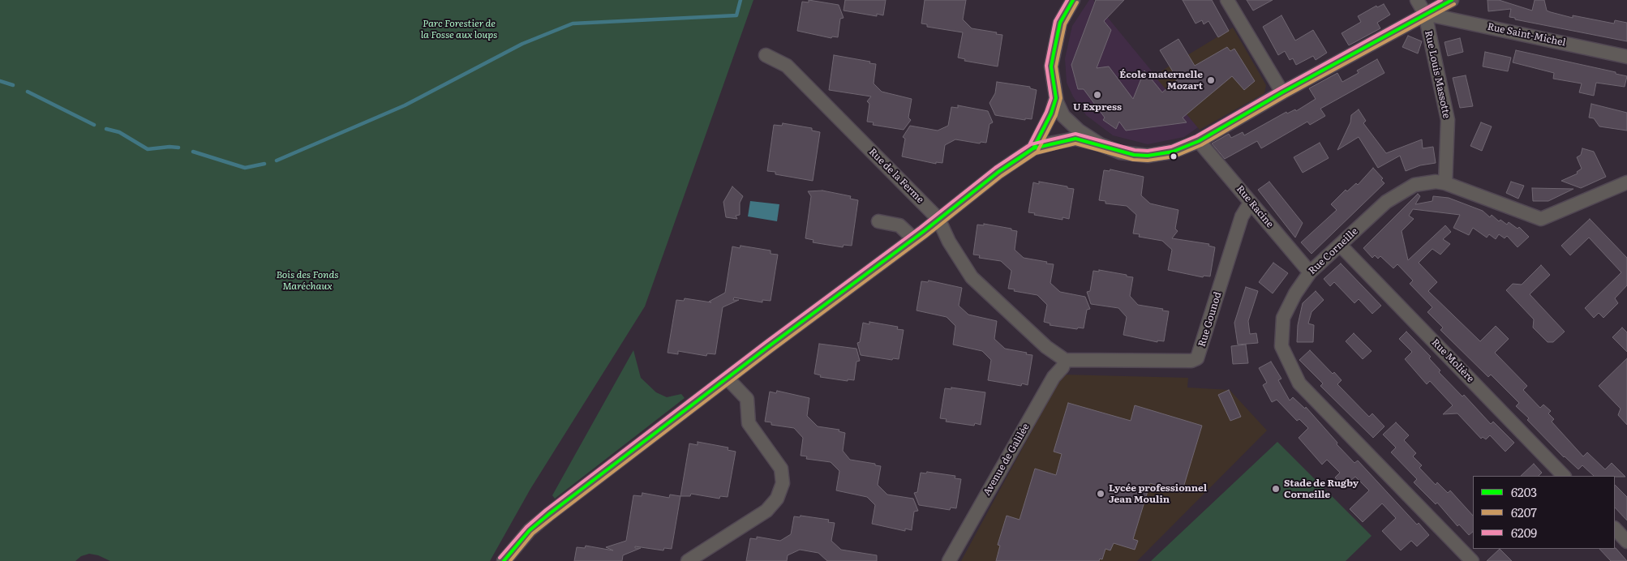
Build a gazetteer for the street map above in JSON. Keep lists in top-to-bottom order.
{
  "streets": {
    "street": [
      "Rue Saint-Michel",
      "Rue Louis Massotte",
      "Rue de la Ferme",
      "Rue Racine",
      "Rue Corneille",
      "Rue Gounod",
      "Rue Molière",
      "Avenue de Galilée"
    ]
  },
  "crossings": [
    ["Rue Saint-Michel", "Rue Louis Massotte"],
    ["Rue Louis Massotte", "Rue Corneille"],
    ["Rue de la Ferme", "Rue Gounod"],
    ["Rue de la Ferme", "Avenue de Galilée"],
    ["Rue Racine", "Rue Corneille"],
    ["Rue Racine", "Rue Gounod"],
    ["Rue Corneille", "Rue Molière"],
    ["Rue Gounod", "Avenue de Galilée"]
  ],
  "parks": ["Parc Forestier de la Fosse aux loups", "Bois des Fonds Maréchaux"],
  "places": [
    "École maternelle Mozart",
    "U Express",
    "Stade de Rugby Corneille",
    "Lycée professionnel Jean Moulin"
  ],
  "lines": ["transit line 6203", "transit line 6209", "transit line 6207"],
  "legend": ["6203", "6207", "6209"]
}
